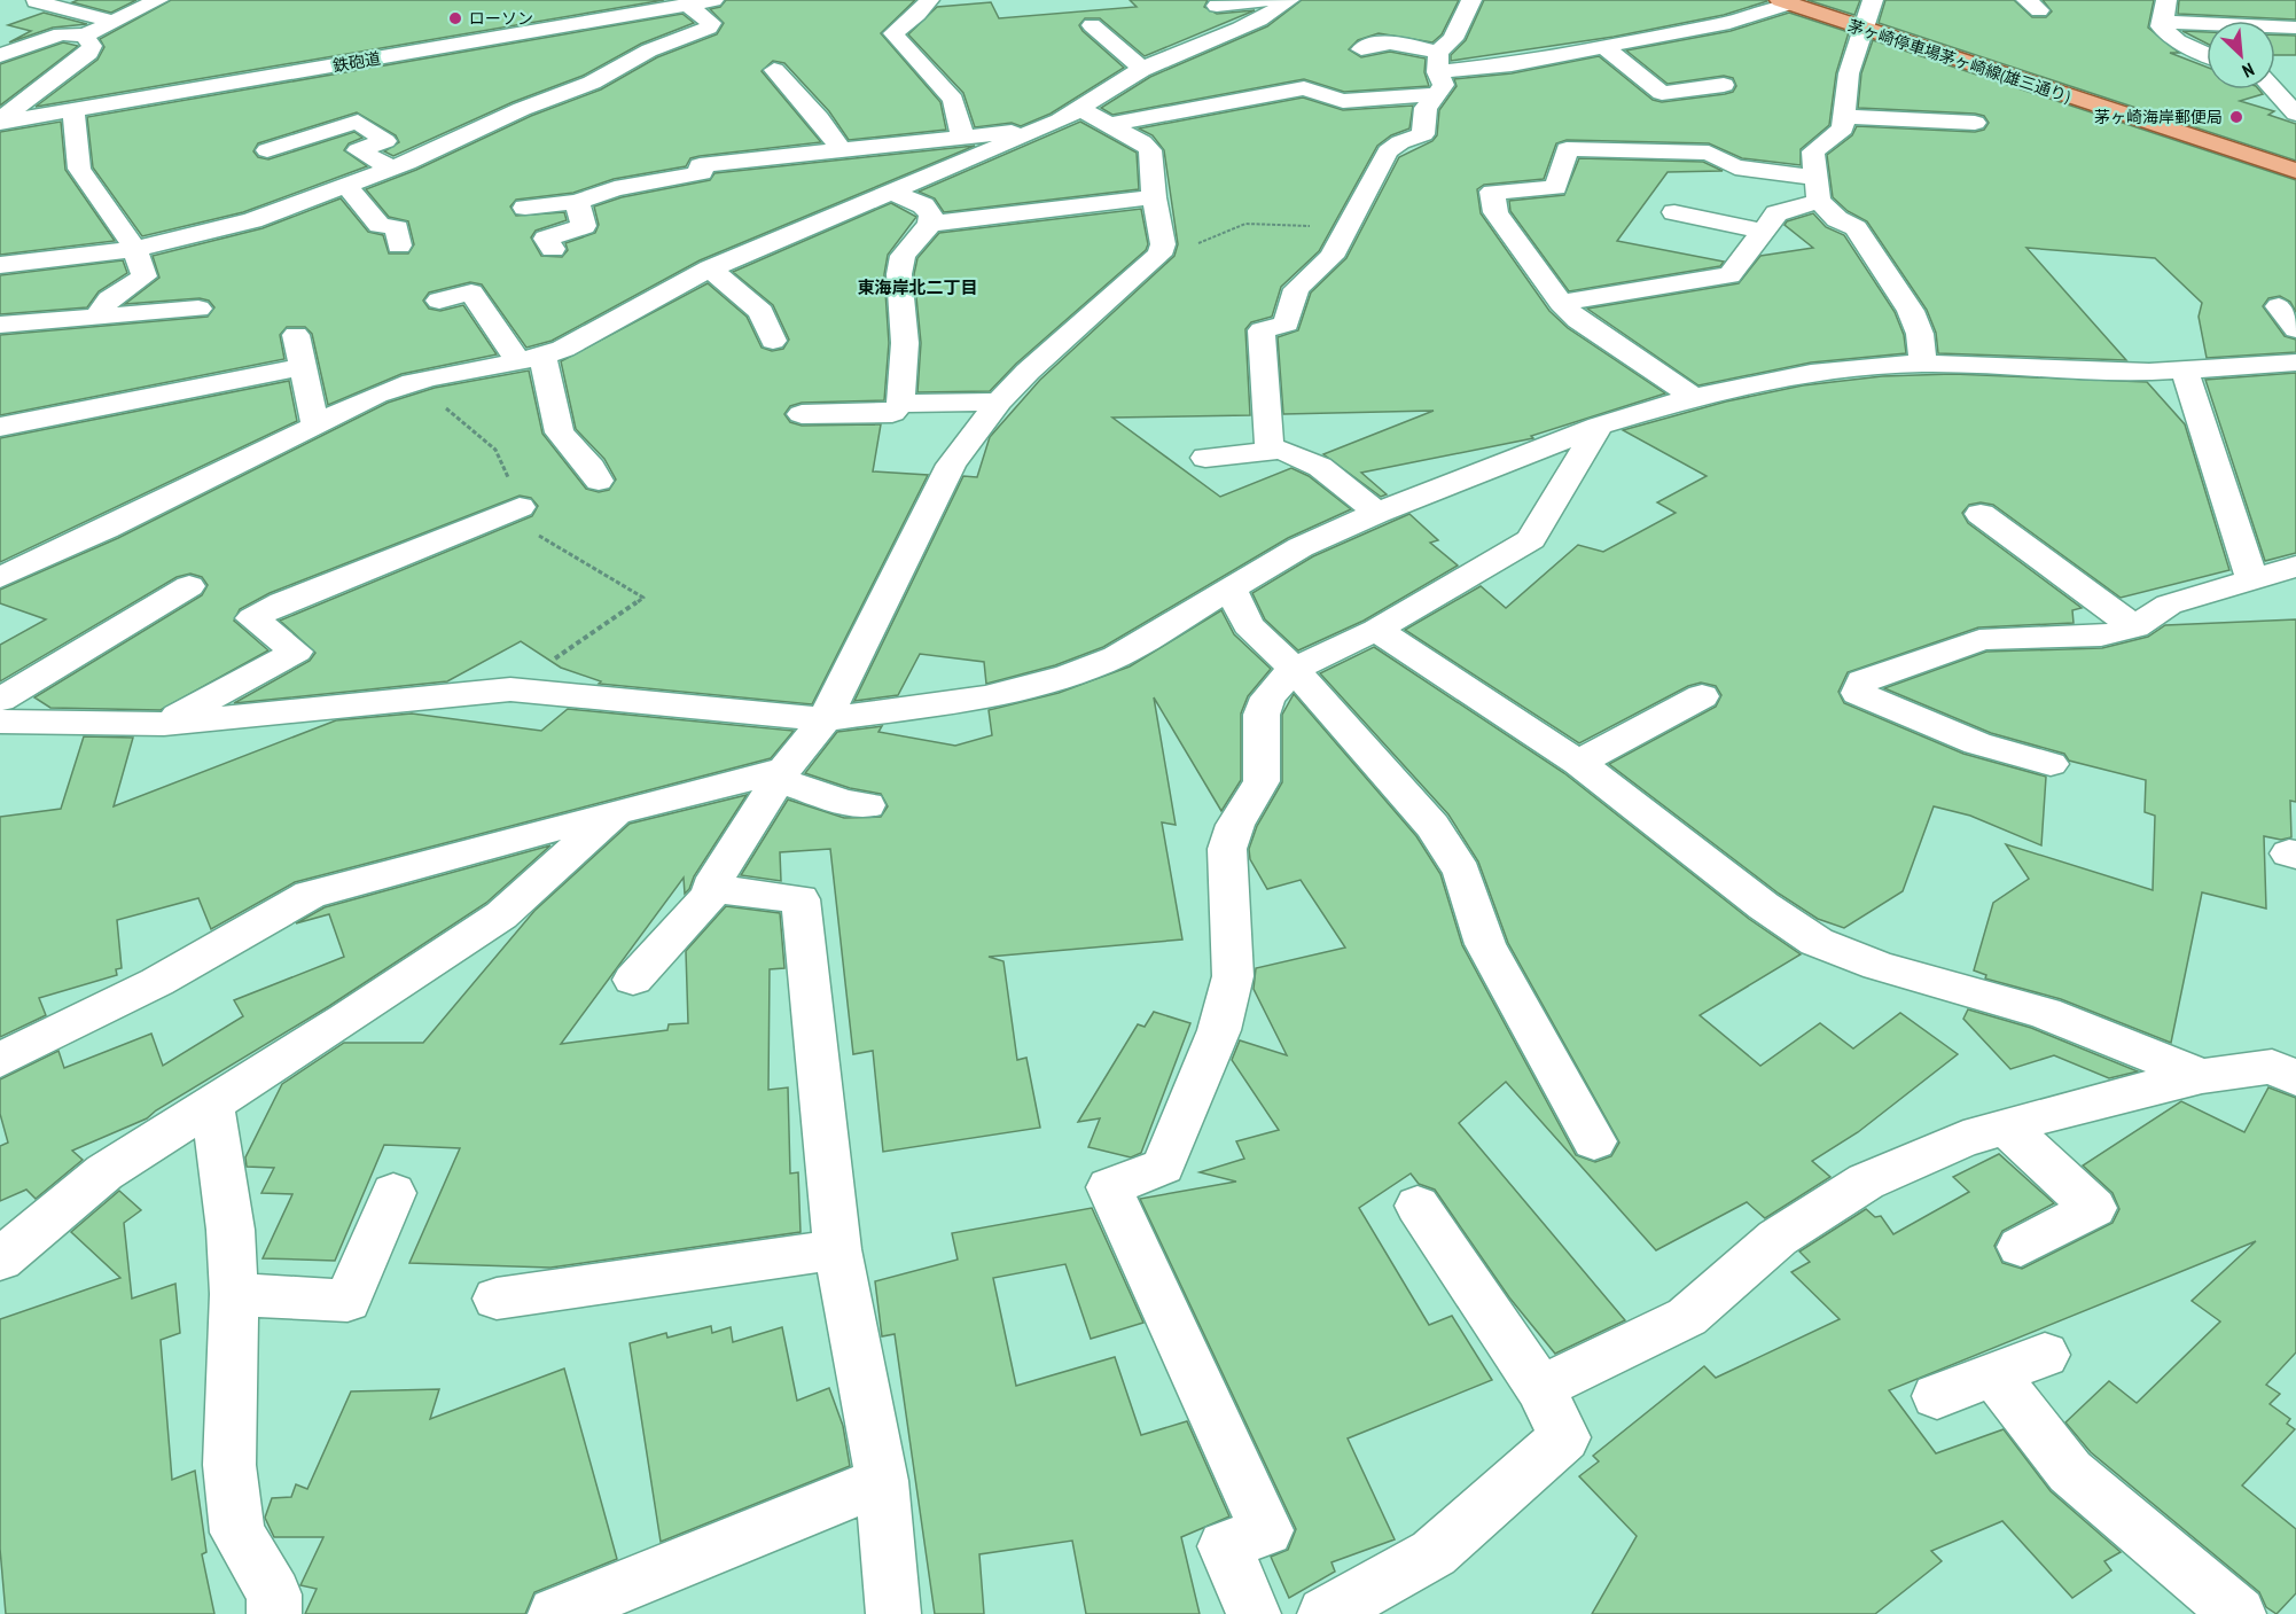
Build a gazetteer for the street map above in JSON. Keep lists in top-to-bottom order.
{
  "streets": {
    "main road": ["茅ヶ崎停車場茅ヶ崎線(雄三通り)"],
    "street": ["鉄砲道"]
  },
  "districts": ["東海岸北二丁目"],
  "places": ["ローソン", "茅ヶ崎海岸郵便局"],
  "north": "bottom right"
}
